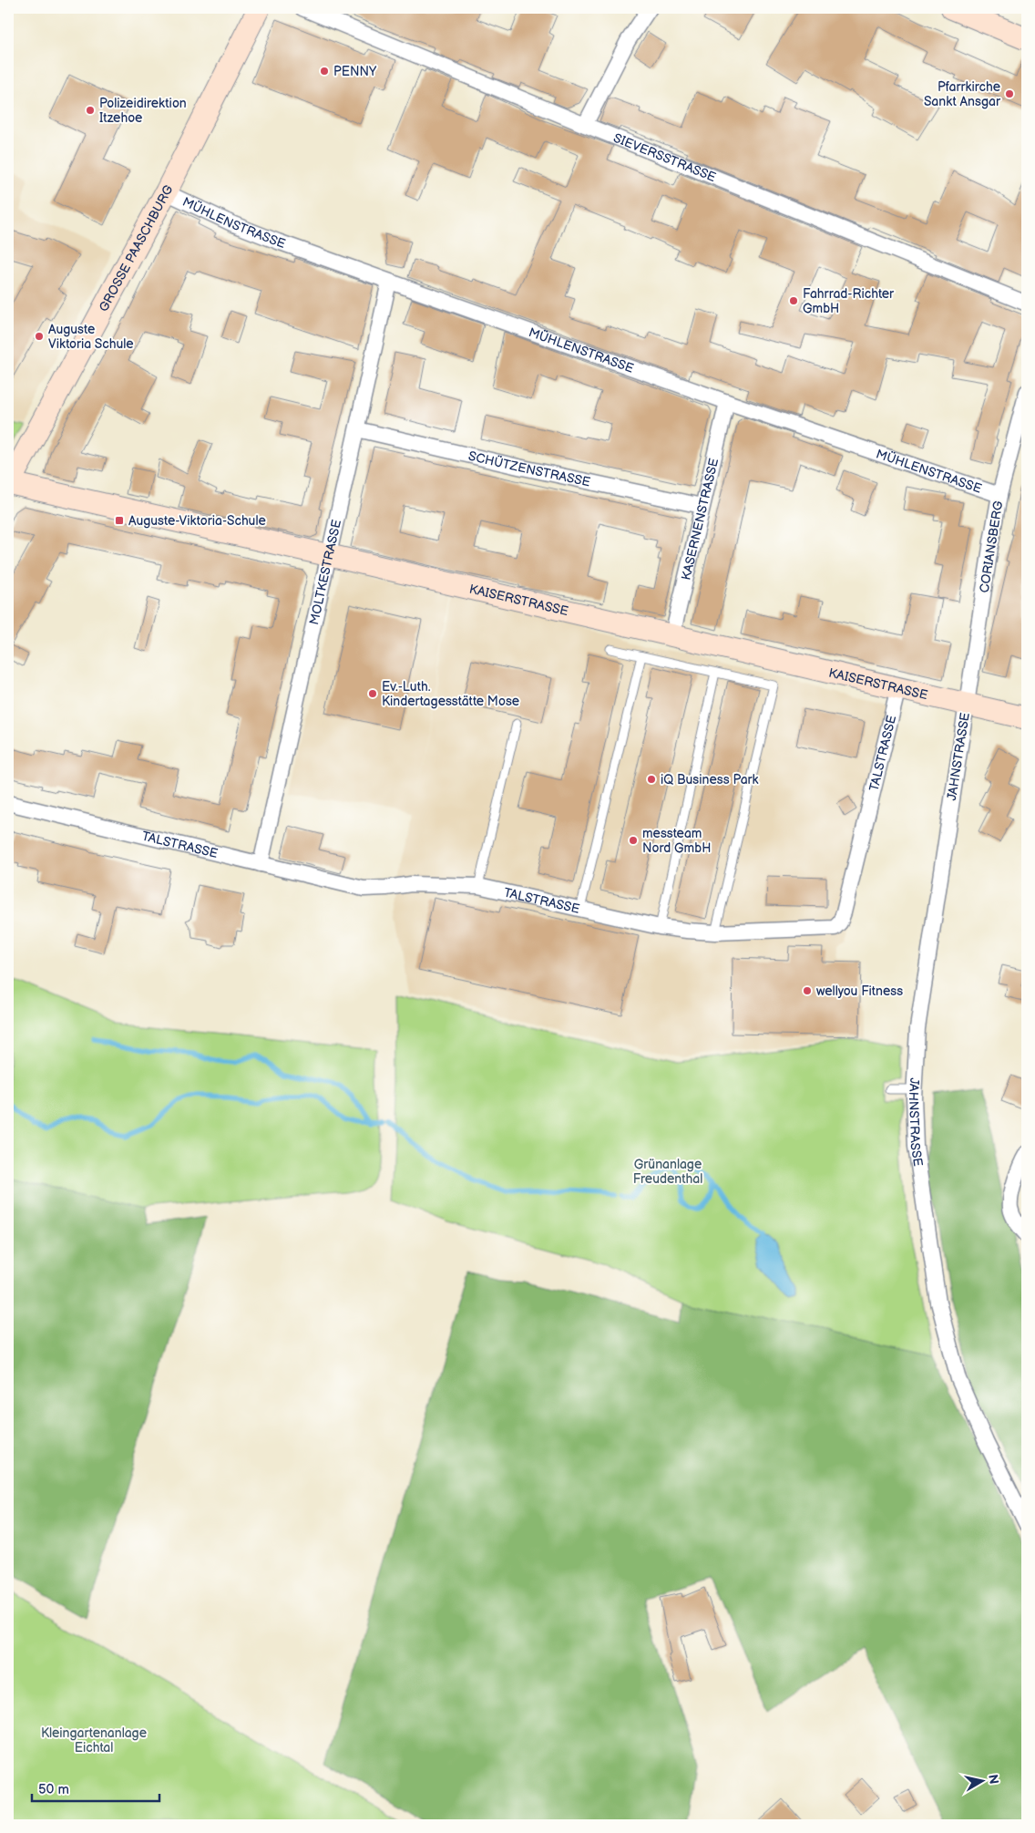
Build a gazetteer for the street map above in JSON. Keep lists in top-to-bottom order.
{
  "streets": {
    "main road": ["GROSSE PAASCHBURG", "KAISERSTRASSE"],
    "street": [
      "SIEVERSSTRASSE",
      "MÜHLENSTRASSE",
      "SCHÜTZENSTRASSE",
      "KASERNENSTRASSE",
      "CORIANSBERG",
      "MOLTKESTRASSE",
      "TALSTRASSE",
      "JAHNSTRASSE"
    ]
  },
  "crossings": [
    ["MÜHLENSTRASSE", "GROSSE PAASCHBURG"],
    ["MÜHLENSTRASSE", "KASERNENSTRASSE"],
    ["MÜHLENSTRASSE", "CORIANSBERG"],
    ["MÜHLENSTRASSE", "MOLTKESTRASSE"],
    ["GROSSE PAASCHBURG", "KAISERSTRASSE"],
    ["SCHÜTZENSTRASSE", "KASERNENSTRASSE"],
    ["SCHÜTZENSTRASSE", "MOLTKESTRASSE"],
    ["KASERNENSTRASSE", "KAISERSTRASSE"],
    ["CORIANSBERG", "KAISERSTRASSE"],
    ["CORIANSBERG", "JAHNSTRASSE"],
    ["MOLTKESTRASSE", "KAISERSTRASSE"],
    ["MOLTKESTRASSE", "TALSTRASSE"],
    ["KAISERSTRASSE", "TALSTRASSE"],
    ["KAISERSTRASSE", "JAHNSTRASSE"]
  ],
  "parks": ["Grünanlage Freudenthal", "Kleingartenanlage Eichtal"],
  "places": {
    "other": [
      "PENNY",
      "Pfarrkirche Sankt Ansgar",
      "Polizeidirektion Itzehoe",
      "Fahrrad-Richter GmbH",
      "Auguste Viktoria Schule",
      "Ev.-Luth. Kindertagesstätte Mose",
      "iQ Business Park",
      "messteam Nord GmbH",
      "wellyou Fitness"
    ],
    "transit": ["Auguste-Viktoria-Schule"]
  },
  "scale_bar": "50 m",
  "north": "right"
}
